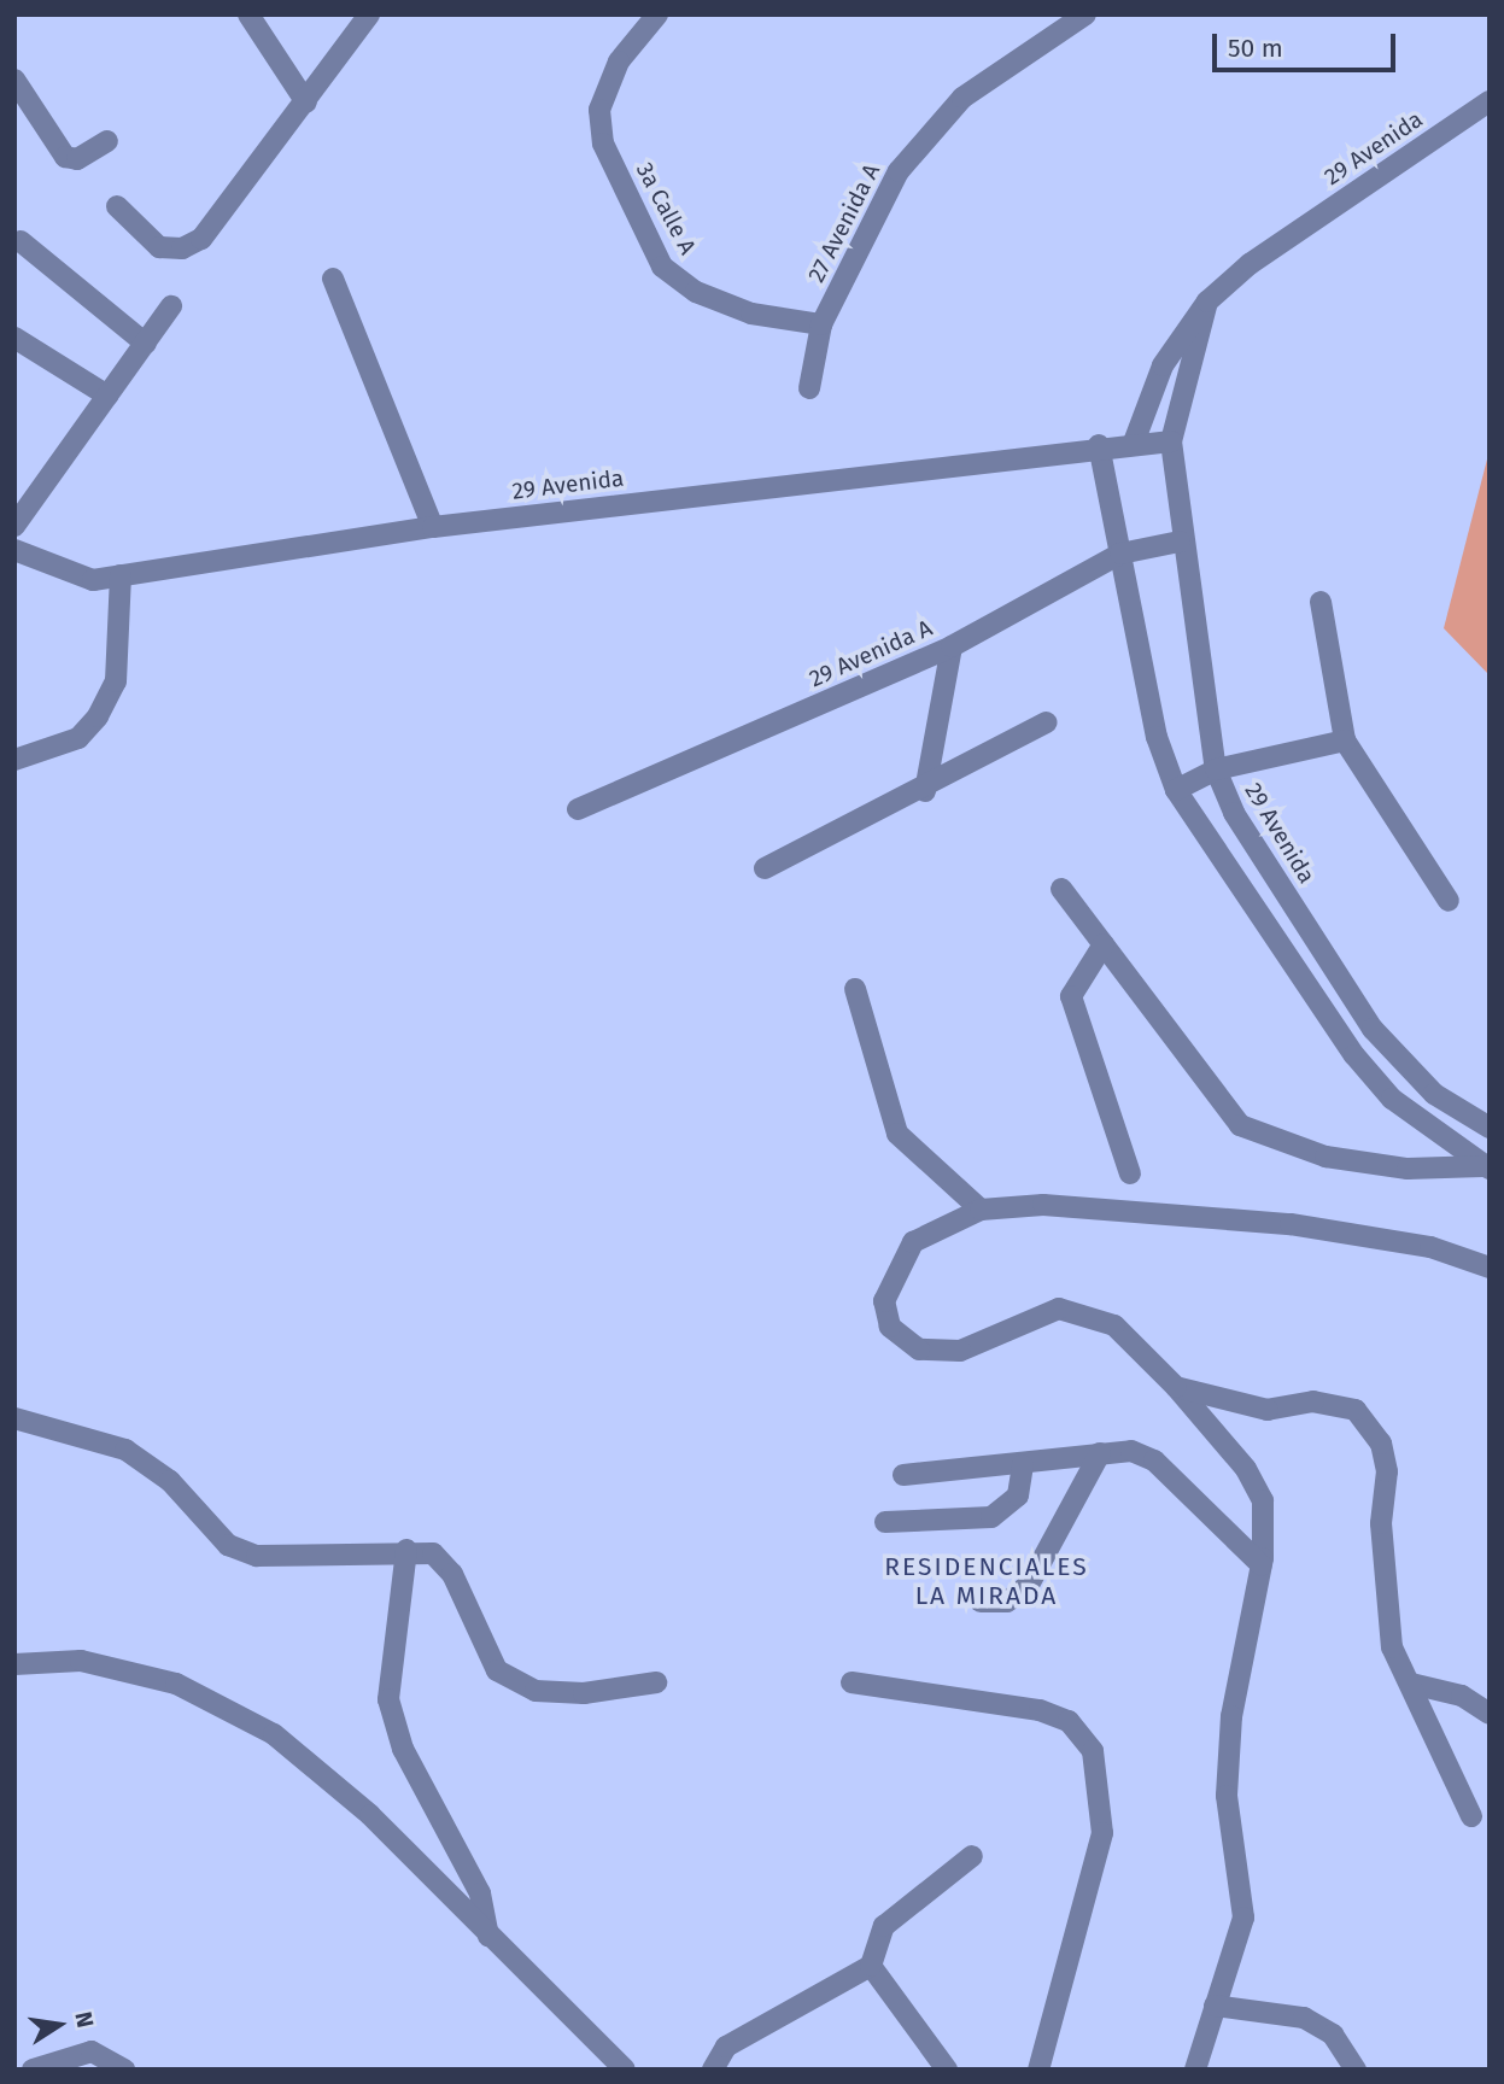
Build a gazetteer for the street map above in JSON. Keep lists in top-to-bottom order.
{
  "streets": {
    "street": [
      "29 Avenida",
      "3a Calle A",
      "27 Avenida A",
      "29 Avenida A"
    ]
  },
  "crossings": [
    ["29 Avenida", "29 Avenida A"],
    ["3a Calle A", "27 Avenida A"]
  ],
  "districts": ["RESIDENCIALES LA MIRADA"],
  "scale_bar": "50 m",
  "north": "right"
}
